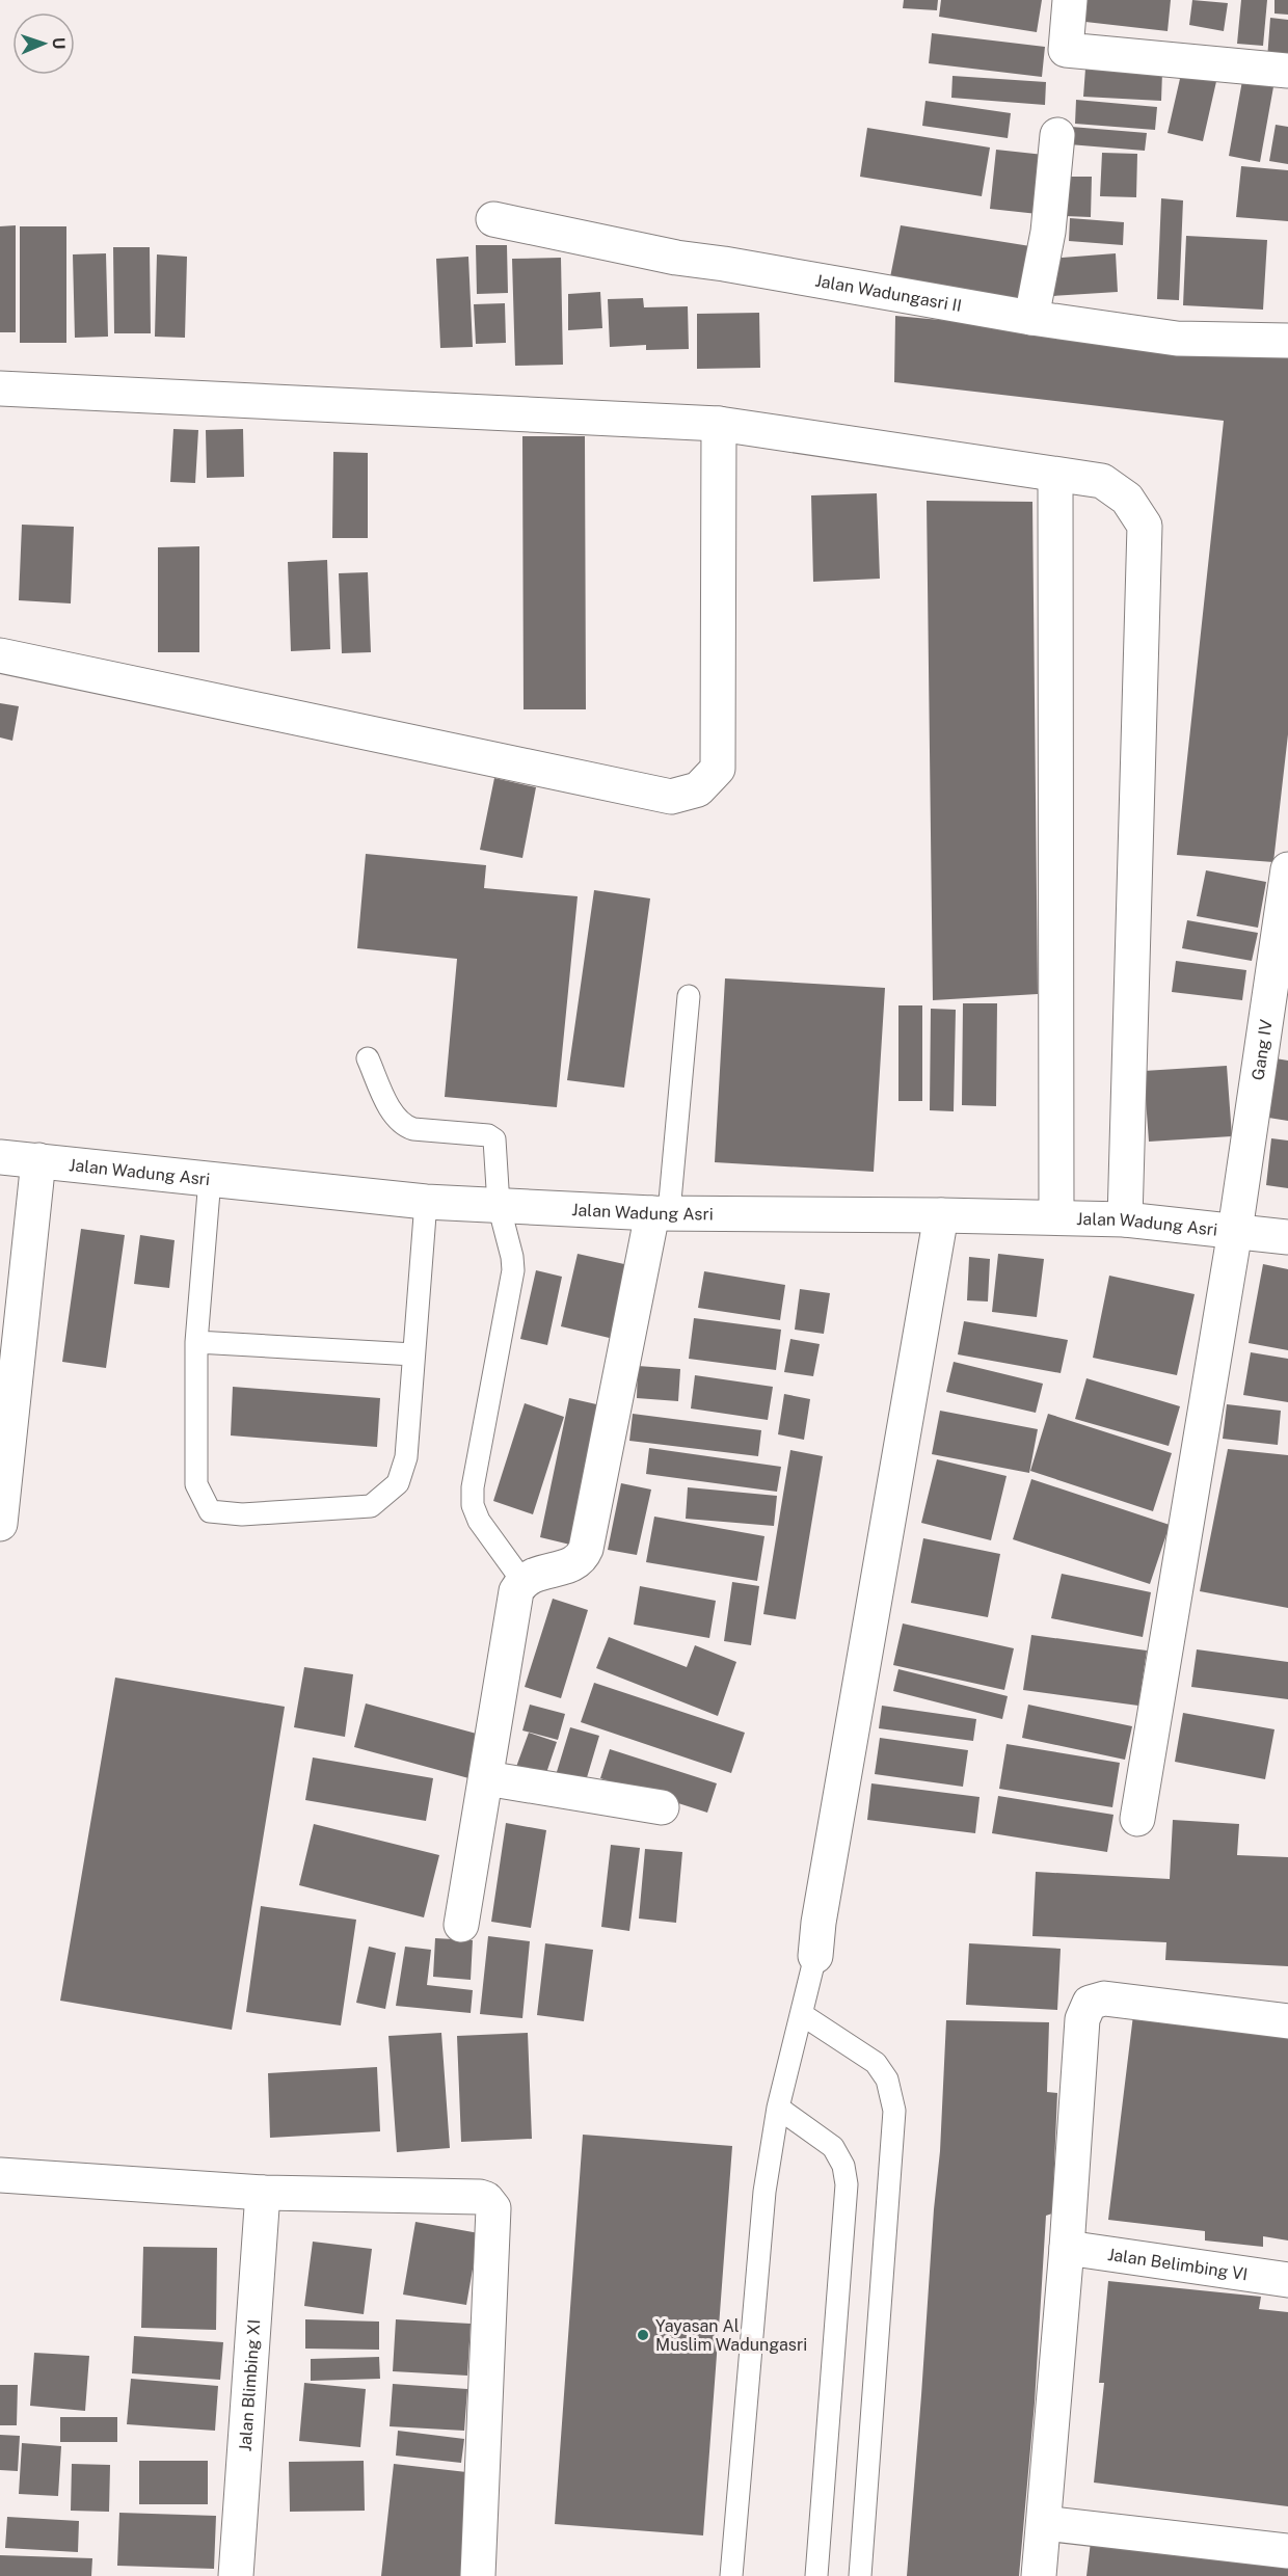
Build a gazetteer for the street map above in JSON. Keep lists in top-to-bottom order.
{
  "streets": {
    "street": [
      "Jalan Wadungasri II",
      "Gang IV",
      "Jalan Wadung Asri",
      "Jalan Belimbing VI",
      "Jalan Blimbing XI"
    ]
  },
  "crossings": [
    ["Gang IV", "Jalan Wadung Asri"]
  ],
  "places": ["Yayasan Al Muslim Wadungasri"],
  "north": "right"
}
